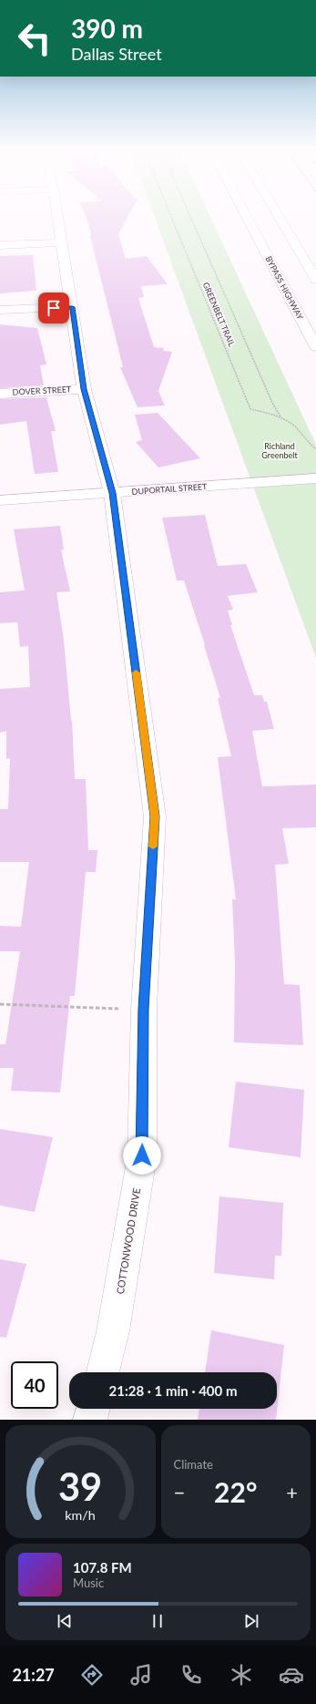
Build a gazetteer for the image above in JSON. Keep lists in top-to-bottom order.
{
  "streets": {
    "main road": [
      "BYPASS HIGHWAY",
      "DOVER STREET",
      "DUPORTAIL STREET",
      "COTTONWOOD DRIVE"
    ],
    "path": ["GREENBELT TRAIL"]
  },
  "crossings": [
    ["DOVER STREET", "COTTONWOOD DRIVE"],
    ["DUPORTAIL STREET", "COTTONWOOD DRIVE"]
  ],
  "parks": ["Richland Greenbelt"],
  "page": {
    "turn": ["390 m", "Dallas Street"],
    "limit": "40",
    "trip": "21:28 · 1 min · 400 m",
    "tile": "Climate",
    "heat": ["−", "22°", "+"],
    "song": ["107.8 FM", "Music"],
    "tabs": "21:27",
    "gauge": ["39", "km/h"]
  }
}
